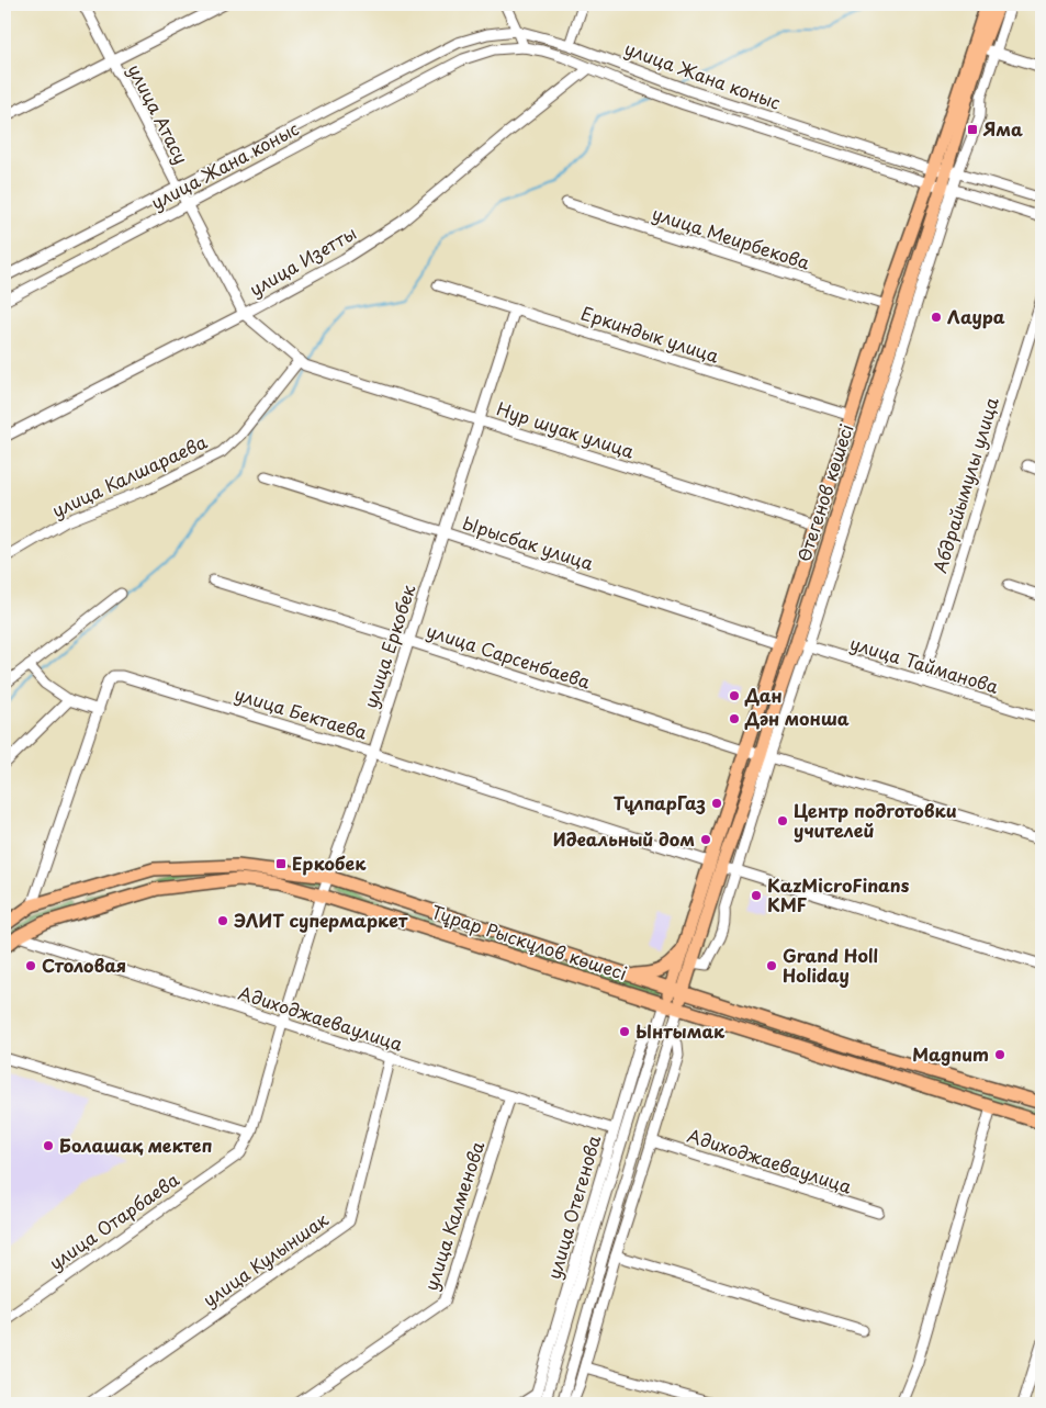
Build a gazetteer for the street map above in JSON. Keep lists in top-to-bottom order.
{
  "streets": {
    "main road": ["Өтегенов көшесі", "Тұрар Рыскұлов көшесі"],
    "street": [
      "улица Жана коныс",
      "улица Атасу",
      "улица Меирбекова",
      "улица Изетты",
      "Еркиндык улица",
      "Нур шуак улица",
      "улица Калшараева",
      "Абдрайымулы улица",
      "Ырысбак улица",
      "улица Еркобек",
      "улица Сарсенбаева",
      "улица Тайманова",
      "улица Бектаева",
      "Адиходжаеваулица",
      "улица Отегенова",
      "улица Калменова",
      "улица Отарбаева",
      "улица Кулыншак"
    ]
  },
  "crossings": [
    ["улица Жана коныс", "улица Атасу"],
    ["улица Жана коныс", "улица Изетты"],
    ["улица Жана коныс", "Өтегенов көшесі"],
    ["улица Атасу", "улица Изетты"],
    ["улица Атасу", "Нур шуак улица"],
    ["улица Атасу", "улица Калшараева"],
    ["улица Меирбекова", "Өтегенов көшесі"],
    ["Еркиндык улица", "Өтегенов көшесі"],
    ["Еркиндык улица", "улица Еркобек"],
    ["Нур шуак улица", "улица Калшараева"],
    ["Нур шуак улица", "Өтегенов көшесі"],
    ["Нур шуак улица", "улица Еркобек"],
    ["Абдрайымулы улица", "улица Тайманова"],
    ["Өтегенов көшесі", "Ырысбак улица"],
    ["Өтегенов көшесі", "улица Сарсенбаева"],
    ["Өтегенов көшесі", "улица Тайманова"],
    ["Өтегенов көшесі", "улица Бектаева"],
    ["Өтегенов көшесі", "Тұрар Рыскұлов көшесі"],
    ["Өтегенов көшесі", "улица Отегенова"],
    ["Ырысбак улица", "улица Еркобек"],
    ["улица Еркобек", "улица Сарсенбаева"],
    ["улица Еркобек", "улица Бектаева"],
    ["улица Еркобек", "Тұрар Рыскұлов көшесі"],
    ["улица Еркобек", "Адиходжаеваулица"],
    ["улица Еркобек", "улица Отарбаева"],
    ["улица Бектаева", "Тұрар Рыскұлов көшесі"],
    ["Тұрар Рыскұлов көшесі", "Адиходжаеваулица"],
    ["Тұрар Рыскұлов көшесі", "улица Отегенова"],
    ["Адиходжаеваулица", "улица Отегенова"],
    ["Адиходжаеваулица", "улица Калменова"],
    ["Адиходжаеваулица", "улица Отарбаева"],
    ["Адиходжаеваулица", "улица Кулыншак"]
  ],
  "places": {
    "transit": ["Яма", "Еркобек"],
    "other": [
      "Лаура",
      "Дан",
      "Дән монша",
      "ТұлпарГаз",
      "Центр подготовки учителей",
      "Идеальный дом",
      "KazMicroFinans KMF",
      "ЭЛИТ супермаркет",
      "Столовая",
      "Grand Holl Holiday",
      "Ынтымак",
      "Magnum",
      "Болашақ мектеп"
    ]
  }
}
